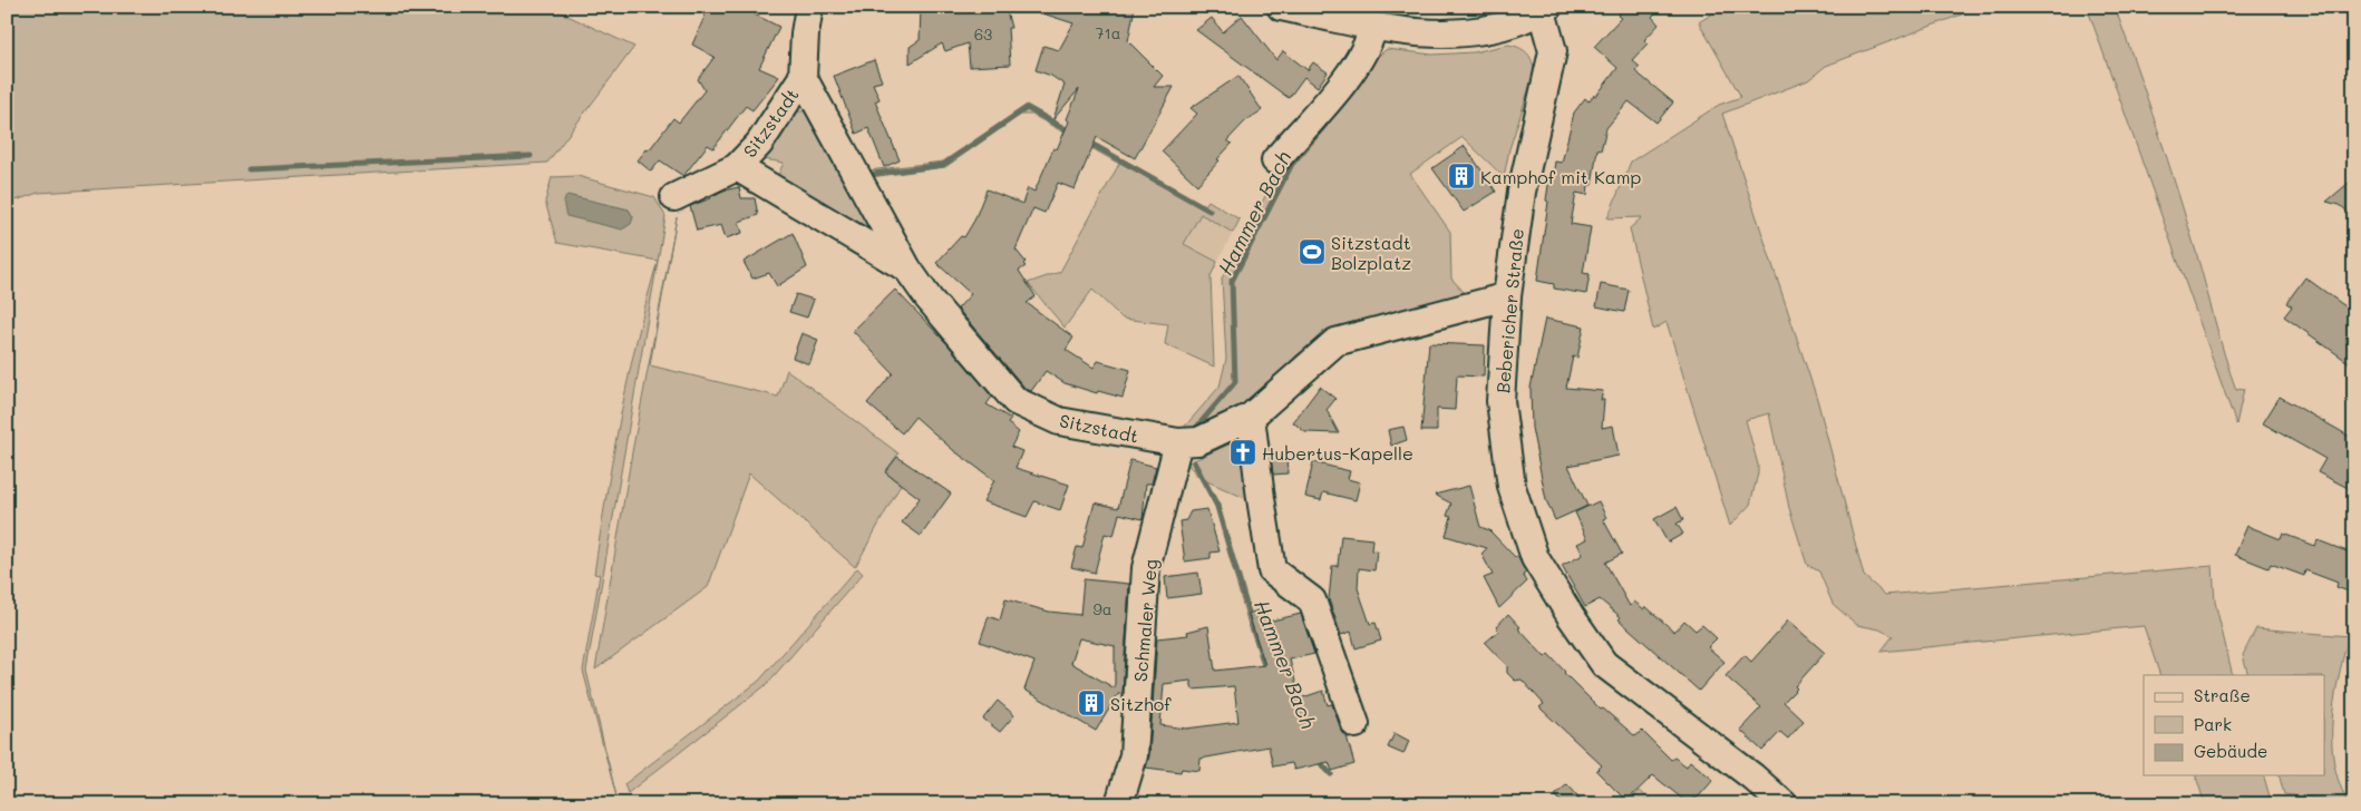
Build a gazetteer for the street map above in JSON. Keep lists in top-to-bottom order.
{
  "streets": {
    "street": ["Sitzstadt", "Bebericher Straße", "Schmaler Weg"]
  },
  "crossings": [
    ["Sitzstadt", "Bebericher Straße"],
    ["Sitzstadt", "Schmaler Weg"]
  ],
  "water": ["Hammer Bach"],
  "places": {
    "building": ["Kamphof mit Kamp", "Sitzhof"],
    "sports": ["Sitzstadt Bolzplatz"],
    "church": ["Hubertus-Kapelle"]
  },
  "house_numbers": ["71a", "63", "9a"],
  "legend": ["Straße", "Park", "Gebäude"]
}
